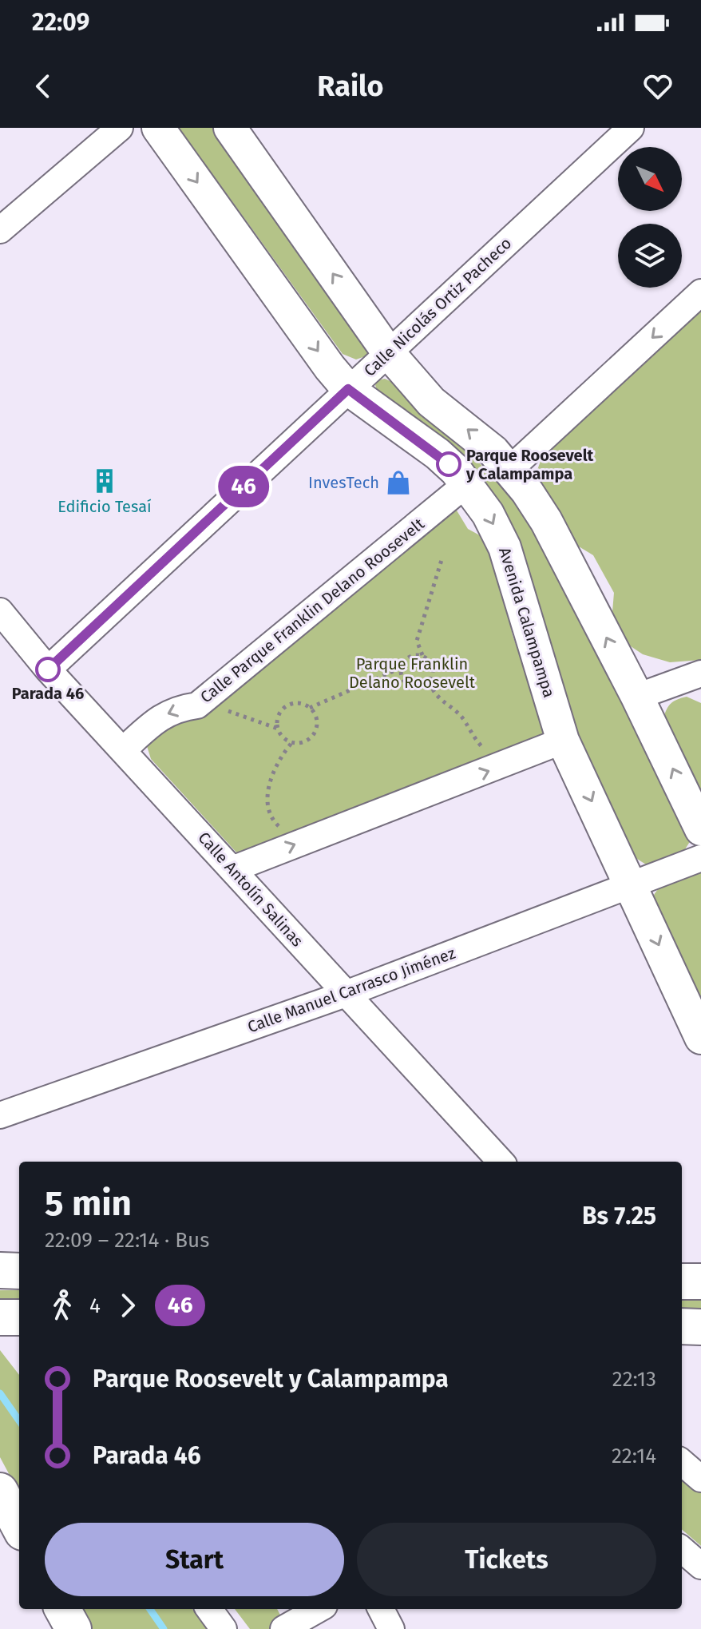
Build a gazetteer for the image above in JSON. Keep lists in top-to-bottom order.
{
  "streets": {
    "street": [
      "Calle Nicolás Ortiz Pacheco",
      "Calle Parque Franklin Delano Roosevelt",
      "Avenida Calampampa",
      "Calle Antolín Salinas",
      "Calle Manuel Carrasco Jiménez"
    ]
  },
  "crossings": [
    ["Calle Nicolás Ortiz Pacheco", "Avenida Calampampa"],
    ["Calle Nicolás Ortiz Pacheco", "Calle Antolín Salinas"],
    ["Calle Parque Franklin Delano Roosevelt", "Avenida Calampampa"],
    ["Calle Parque Franklin Delano Roosevelt", "Calle Antolín Salinas"],
    ["Avenida Calampampa", "Calle Manuel Carrasco Jiménez"],
    ["Calle Antolín Salinas", "Calle Manuel Carrasco Jiménez"]
  ],
  "parks": ["Parque Franklin Delano Roosevelt"],
  "places": {
    "other": ["Parque Roosevelt y Calampampa", "Parada 46"],
    "building": ["Edificio Tesaí"],
    "shop": ["InvesTech"]
  },
  "lines": ["bus line 46"],
  "north": "bottom right",
  "page": {
    "status": "22:09",
    "header": "Railo",
    "on_map": "46",
    "heading": ["5 min", "22:09 – 22:14 · Bus", "Bs 7.25"],
    "legs": ["4", "46"],
    "list": [
      {
        "name": "Parque Roosevelt y Calampampa",
        "value": "22:13"
      },
      {
        "name": "Parada 46",
        "value": "22:14"
      }
    ],
    "buttons": ["Start", "Tickets"]
  }
}
